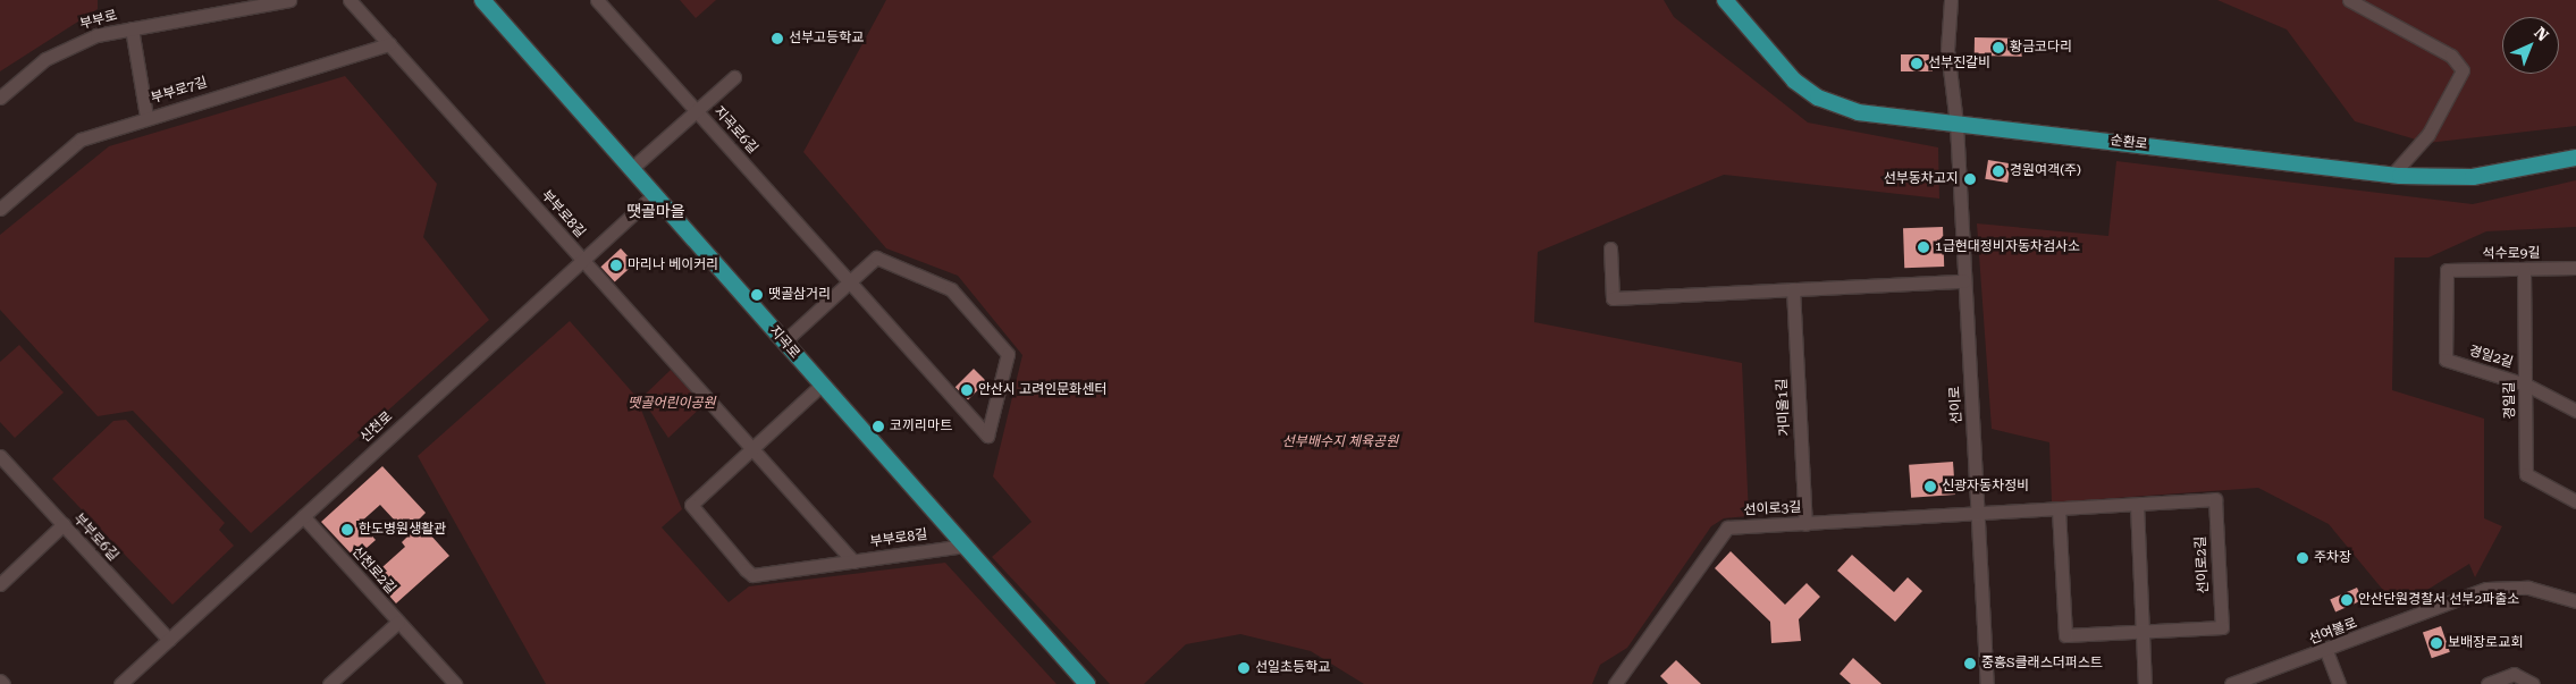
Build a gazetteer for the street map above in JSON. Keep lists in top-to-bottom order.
{
  "streets": {
    "main road": ["순환로", "지곡로"],
    "street": [
      "부부로",
      "부부로7길",
      "지곡로6길",
      "부부로8길",
      "석수로9길",
      "경일2길",
      "경일길",
      "선이로",
      "거미울1길",
      "신천로",
      "선이로3길",
      "부부로6길",
      "선이로2길",
      "신천로2길",
      "선여불로"
    ]
  },
  "crossings": [
    ["부부로7길", "부부로8길"],
    ["순환로", "선이로"],
    ["부부로8길", "지곡로"],
    ["부부로8길", "신천로"],
    ["석수로9길", "경일2길"],
    ["석수로9길", "경일길"],
    ["지곡로", "신천로"],
    ["경일2길", "경일길"],
    ["선이로", "선이로3길"],
    ["선이로", "선이로2길"],
    ["거미울1길", "선이로3길"],
    ["신천로", "부부로6길"],
    ["신천로", "신천로2길"],
    ["선이로3길", "선이로2길"]
  ],
  "districts": ["땟골마을"],
  "parks": ["뗏골어린이공원", "선부배수지 체육공원"],
  "places": [
    "선부고등학교",
    "황금코다리",
    "선부진갈비",
    "경원여객(주)",
    "선부동차고지",
    "1급현대정비자동차검사소",
    "마리나 베이커리",
    "땟골삼거리",
    "안산시 고려인문화센터",
    "코끼리마트",
    "신광자동차정비",
    "한도병원생활관",
    "주차장",
    "안산단원경찰서 선부2파출소",
    "보배장로교회",
    "중흥S클래스더퍼스트",
    "선일초등학교"
  ],
  "north": "top right"
}
